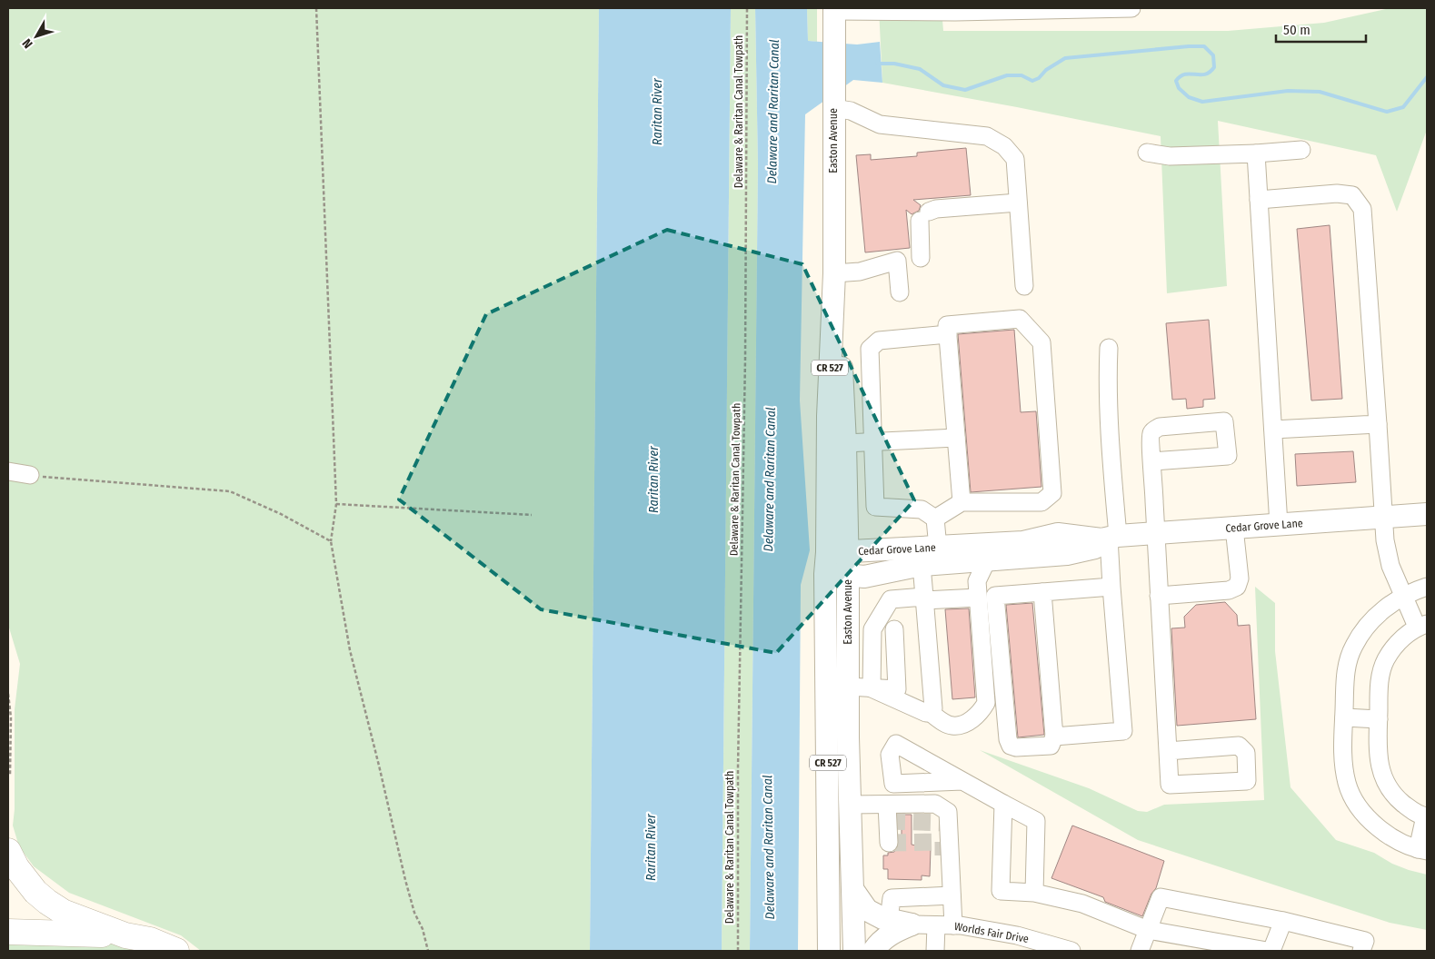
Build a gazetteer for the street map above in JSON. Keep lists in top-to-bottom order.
{
  "streets": {
    "main road": ["Easton Avenue", "CR 527", "Cedar Grove Lane"],
    "street": ["Worlds Fair Drive"],
    "path": ["Delaware & Raritan Canal Towpath"]
  },
  "crossings": [
    ["Easton Avenue", "Cedar Grove Lane"]
  ],
  "water": ["Raritan River", "Delaware and Raritan Canal"],
  "scale_bar": "50 m",
  "north": "bottom left"
}
